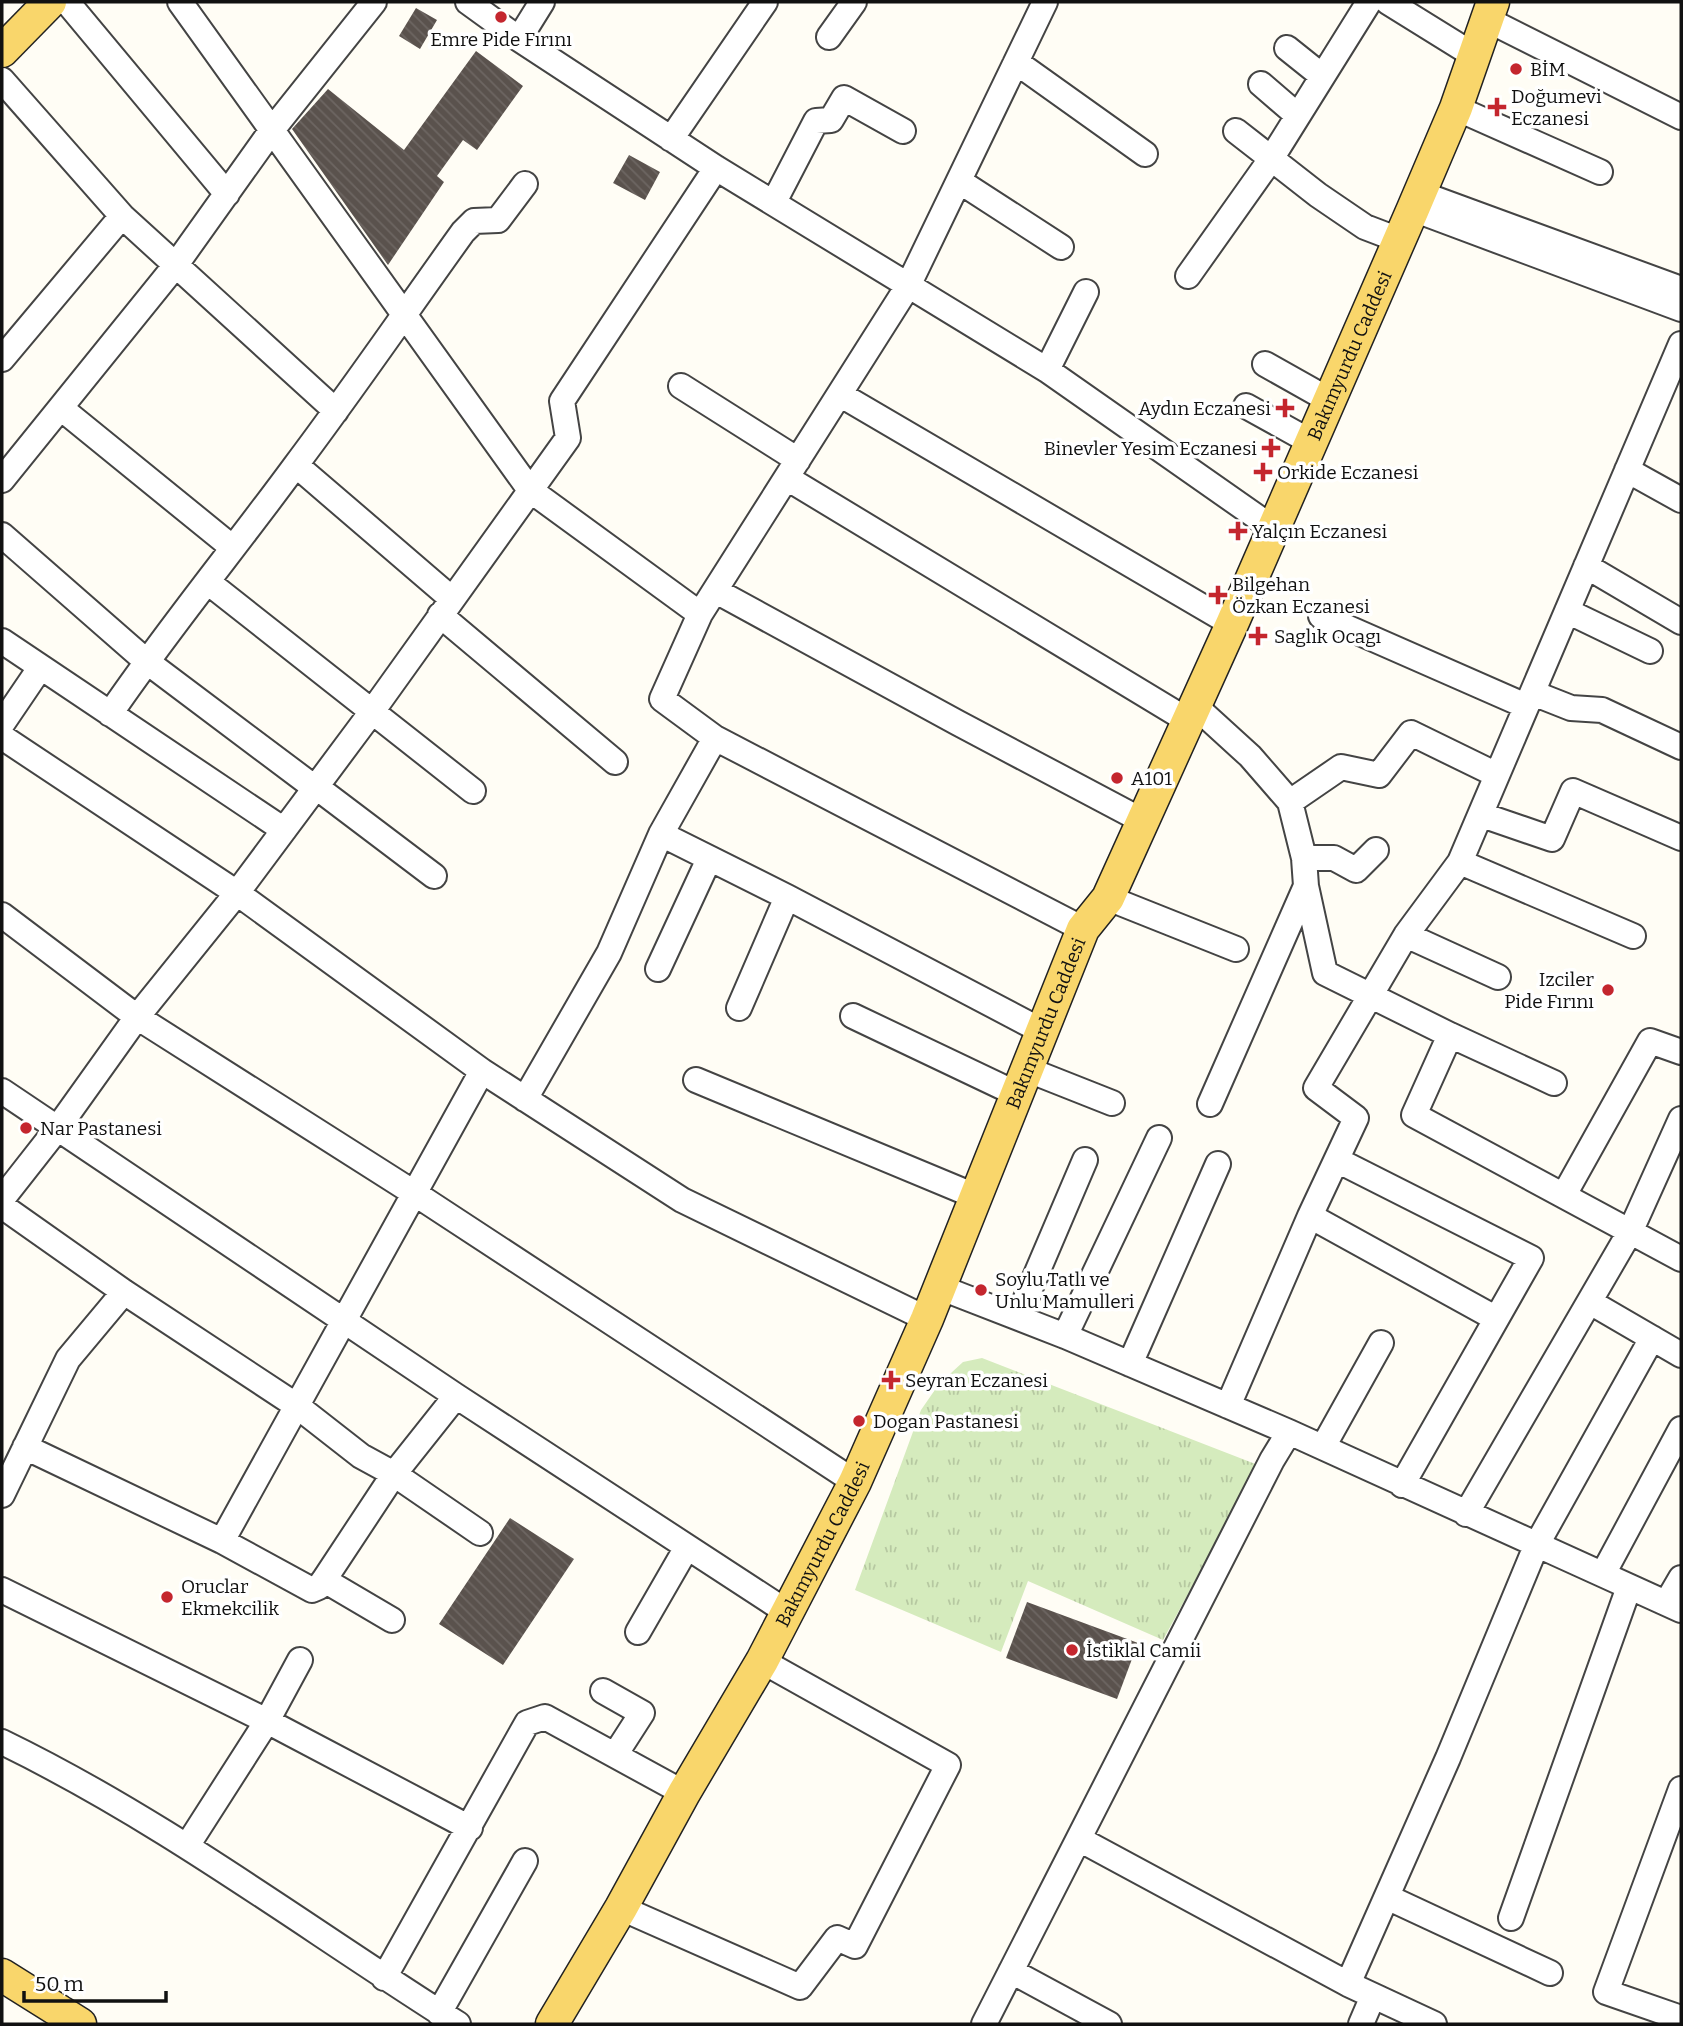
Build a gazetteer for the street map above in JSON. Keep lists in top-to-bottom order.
{
  "streets": {
    "main road": ["Bakımyurdu Caddesi"]
  },
  "places": {
    "other": [
      "Emre Pide Fırını",
      "BİM",
      "A101",
      "Izciler Pide Fırını",
      "Nar Pastanesi",
      "Soylu Tatlı ve Unlu Mamulleri",
      "Dogan Pastanesi",
      "Oruclar Ekmekcilik",
      "İstiklal Camii"
    ],
    "health": [
      "Doğumevi Eczanesi",
      "Aydın Eczanesi",
      "Binevler Yesim Eczanesi",
      "Orkide Eczanesi",
      "Yalçın Eczanesi",
      "Bilgehan Özkan Eczanesi",
      "Saglık Ocagı",
      "Seyran Eczanesi"
    ]
  },
  "scale_bar": "50 m"
}
